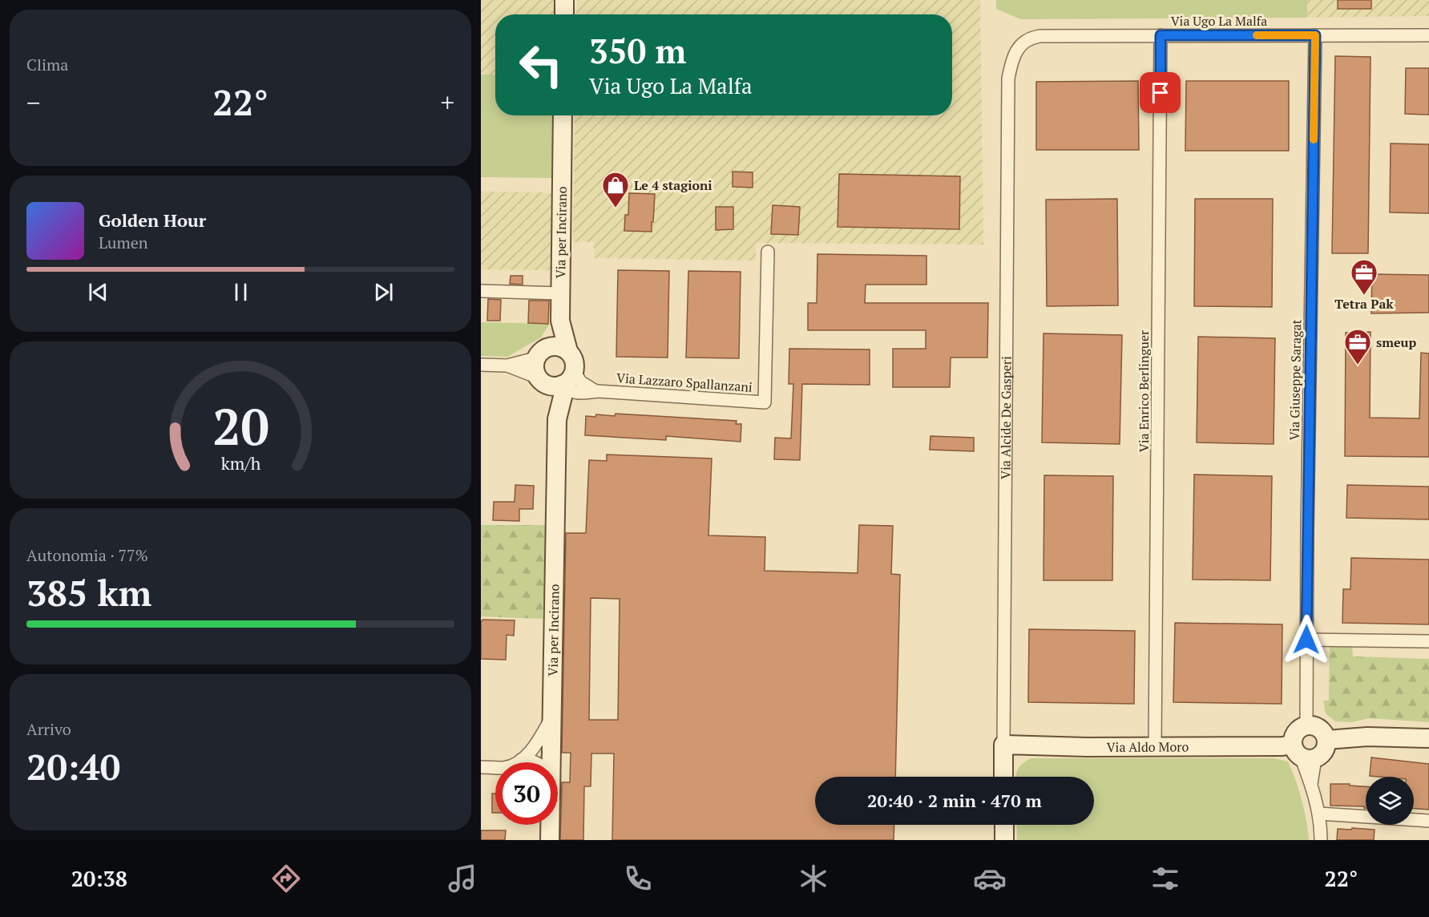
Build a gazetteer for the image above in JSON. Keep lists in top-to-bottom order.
{
  "streets": {
    "street": [
      "Via Ugo La Malfa",
      "Via per Incirano",
      "Via Giuseppe Saragat",
      "Via Lazzaro Spallanzani",
      "Via Enrico Berlinguer",
      "Via Alcide De Gasperi",
      "Via Aldo Moro"
    ]
  },
  "crossings": [
    ["Via Ugo La Malfa", "Via Giuseppe Saragat"],
    ["Via Ugo La Malfa", "Via Enrico Berlinguer"],
    ["Via Ugo La Malfa", "Via Alcide De Gasperi"],
    ["Via per Incirano", "Via Lazzaro Spallanzani"],
    ["Via Giuseppe Saragat", "Via Aldo Moro"],
    ["Via Enrico Berlinguer", "Via Aldo Moro"],
    ["Via Alcide De Gasperi", "Via Aldo Moro"]
  ],
  "places": {
    "shop": ["Le 4 stagioni"],
    "office": ["Tetra Pak", "smeup"]
  },
  "page": {
    "tile": [
      "Clima",
      ["Autonomia · 77%", "385 km"],
      ["Arrivo", "20:40"]
    ],
    "turn": ["350 m", "Via Ugo La Malfa"],
    "heat": ["−", "22°", "+"],
    "song": ["Golden Hour", "Lumen"],
    "limit": "30",
    "trip": "20:40 · 2 min · 470 m",
    "tabs": ["20:38", "22°"],
    "gauge": ["20", "km/h"]
  }
}
